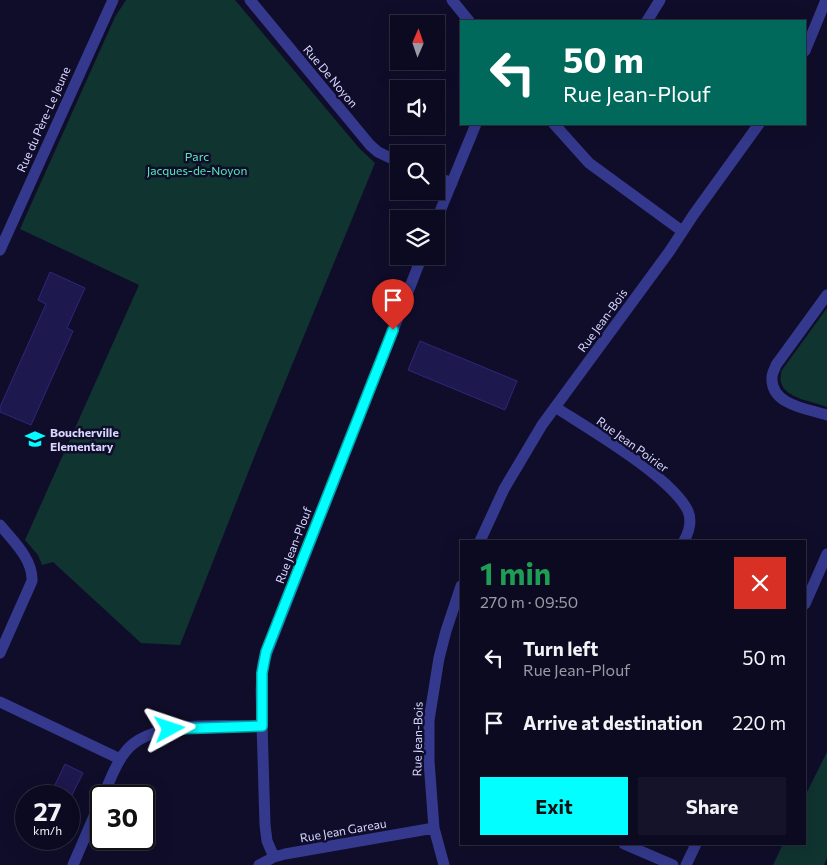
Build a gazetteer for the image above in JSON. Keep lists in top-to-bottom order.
{
  "streets": {
    "street": [
      "Rue De Noyon",
      "Rue du Père-Le Jeune",
      "Rue Jean-Bois",
      "Rue Jean Poirier",
      "Rue Jean-Plouf",
      "Rue Jean Gareau"
    ]
  },
  "crossings": [
    ["Rue Jean-Bois", "Rue Jean Poirier"],
    ["Rue Jean-Bois", "Rue Jean Gareau"],
    ["Rue Jean-Plouf", "Rue Jean Gareau"]
  ],
  "parks": ["Parc Jacques-de-Noyon"],
  "places": {
    "school or university": ["Boucherville Elementary"]
  },
  "north": "top",
  "page": {
    "turn": ["50 m", "Rue Jean-Plouf"],
    "heading": ["1 min", "270 m · 09:50"],
    "list": [
      {
        "name": "Turn left",
        "note": "Rue Jean-Plouf",
        "value": "50 m"
      },
      {
        "name": "Arrive at destination",
        "value": "220 m"
      }
    ],
    "buttons": ["Exit", "Share"],
    "speed": "27 km/h",
    "limit": "30"
  }
}
